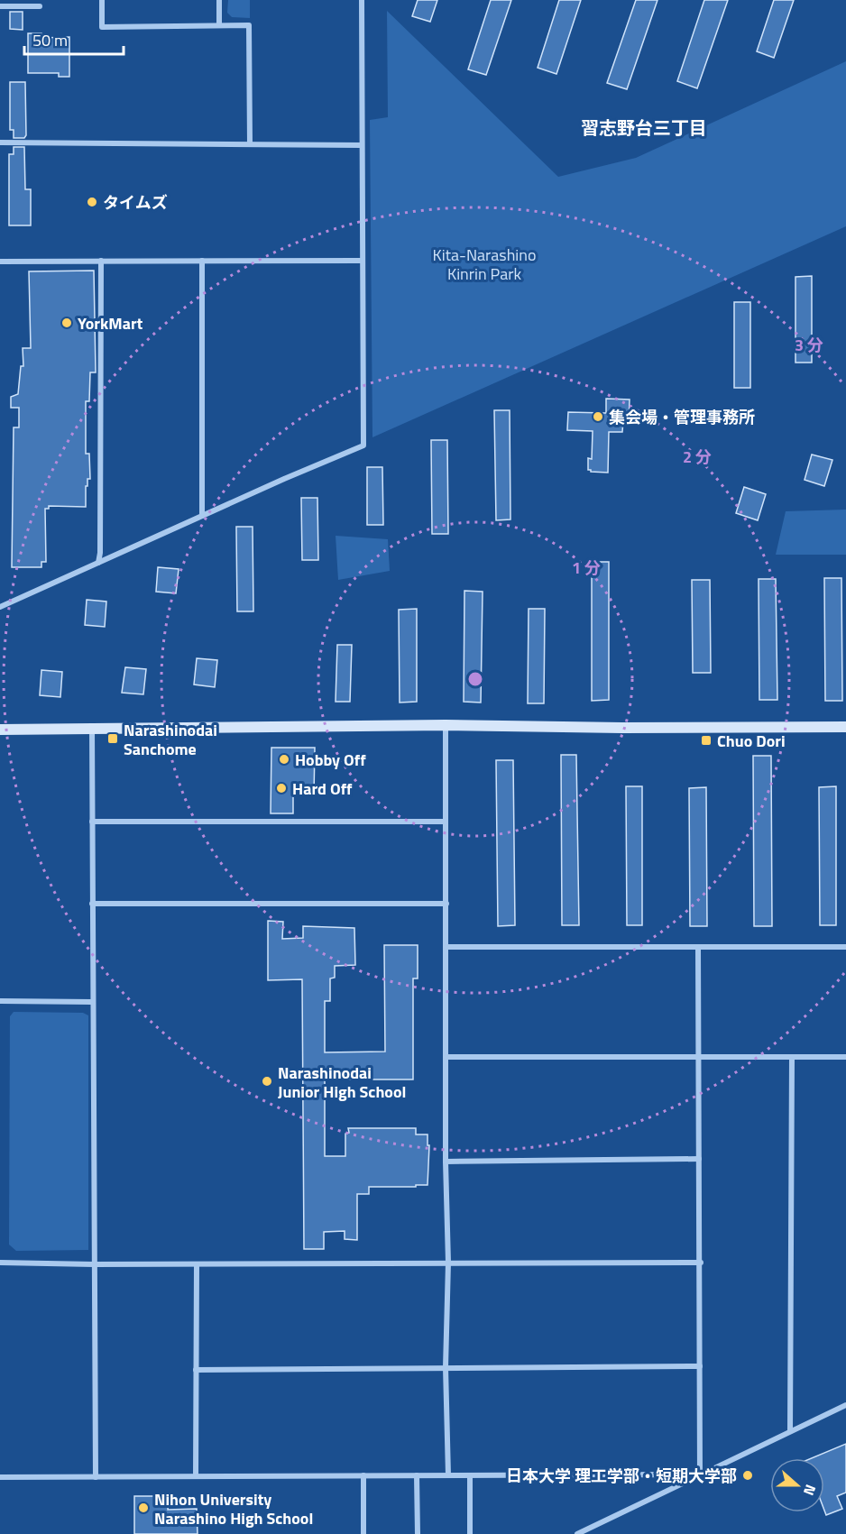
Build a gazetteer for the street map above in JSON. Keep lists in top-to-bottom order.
{
  "districts": ["習志野台三丁目"],
  "parks": ["Kita-Narashino Kinrin Park"],
  "places": {
    "other": [
      "タイムズ",
      "YorkMart",
      "集会場・管理事務所",
      "Hobby Off",
      "Hard Off",
      "Narashinodai Junior High School",
      "日本大学 理工学部・短期大学部",
      "Nihon University Narashino High School"
    ],
    "transit": ["Narashinodai Sanchome", "Chuo Dori"]
  },
  "scale_bar": "50 m",
  "north": "right",
  "rings": ["3 分", "2 分", "1 分"]
}
